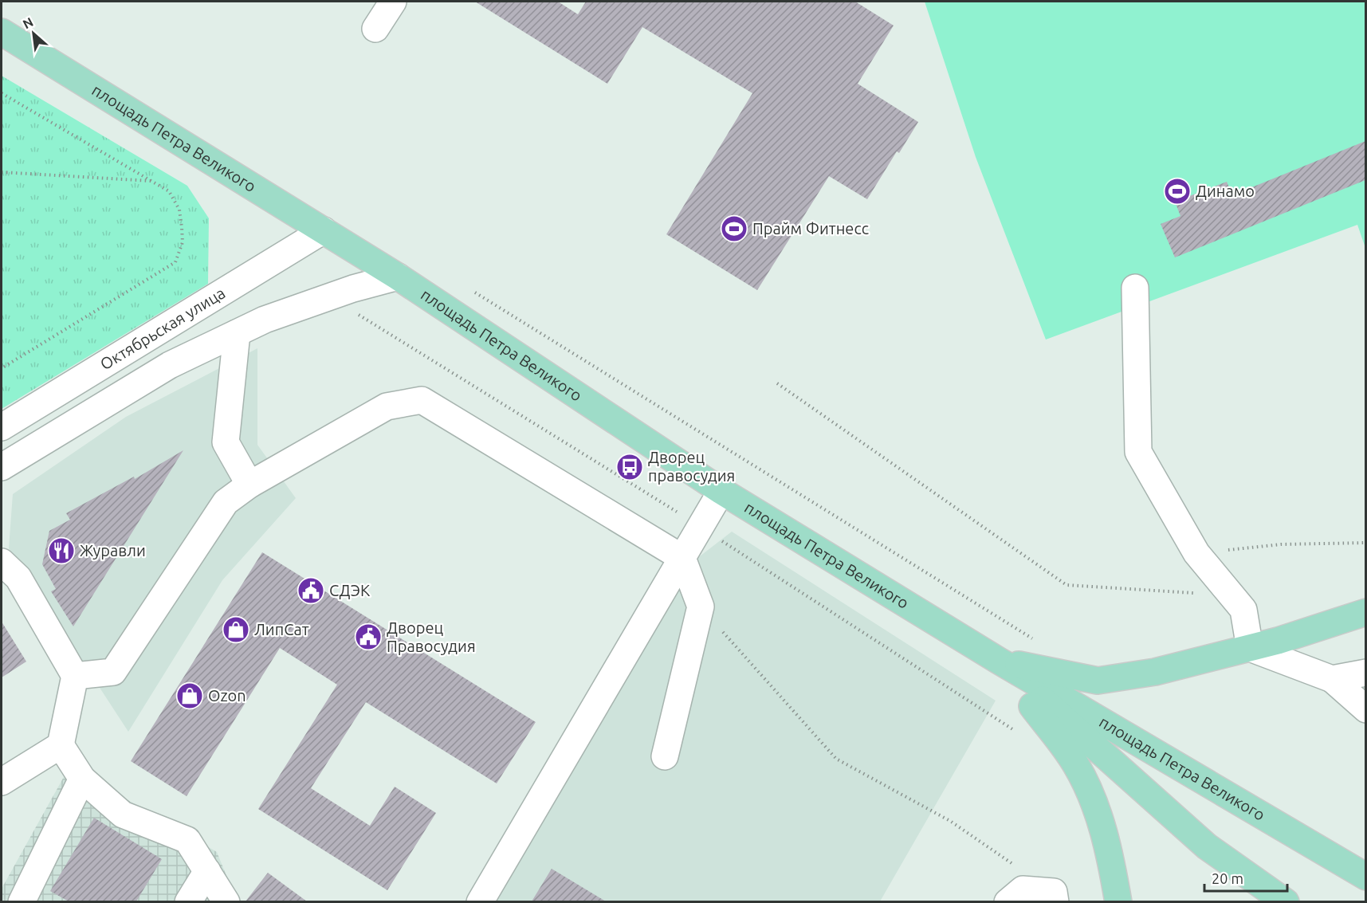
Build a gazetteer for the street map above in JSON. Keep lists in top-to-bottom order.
{
  "streets": {
    "main road": ["площадь Петра Великого"],
    "street": ["Октябрьская улица"]
  },
  "crossings": [
    ["площадь Петра Великого", "Октябрьская улица"]
  ],
  "places": {
    "sports": ["Динамо", "Прайм Фитнесс"],
    "bus stop": ["Дворец правосудия"],
    "restaurant": ["Журавли"],
    "public building": ["СДЭК", "Дворец Правосудия"],
    "shop": ["ЛипСат", "Ozon"]
  },
  "scale_bar": "20 m",
  "north": "top left"
}
